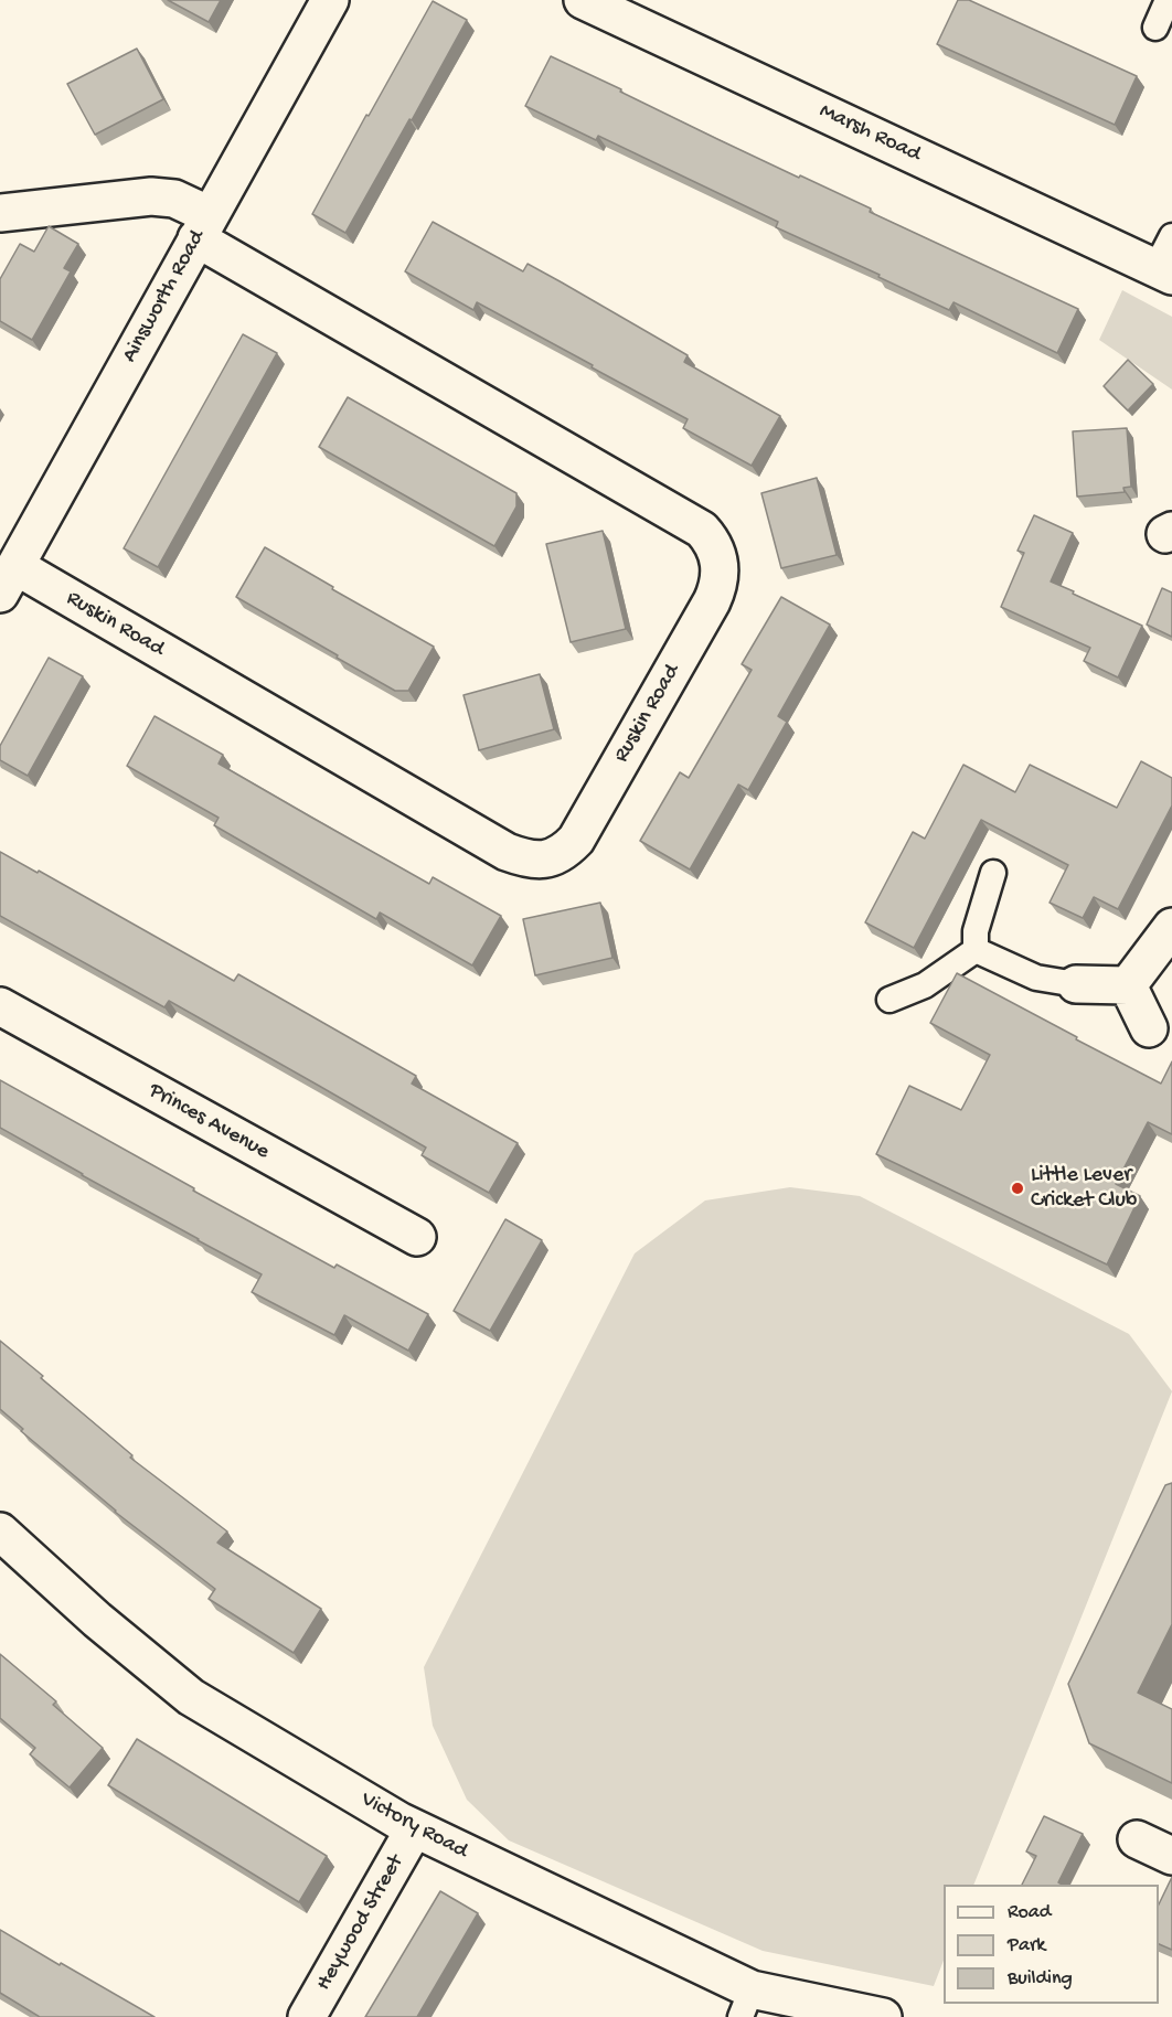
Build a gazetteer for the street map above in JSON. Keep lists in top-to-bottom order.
{
  "streets": {
    "street": [
      "Marsh Road",
      "Ainsworth Road",
      "Ruskin Road",
      "Princes Avenue",
      "Victory Road",
      "Heywood Street"
    ]
  },
  "crossings": [
    ["Ainsworth Road", "Ruskin Road"],
    ["Victory Road", "Heywood Street"]
  ],
  "places": ["Little Lever Cricket Club"],
  "legend": ["Road", "Park", "Building"]
}
